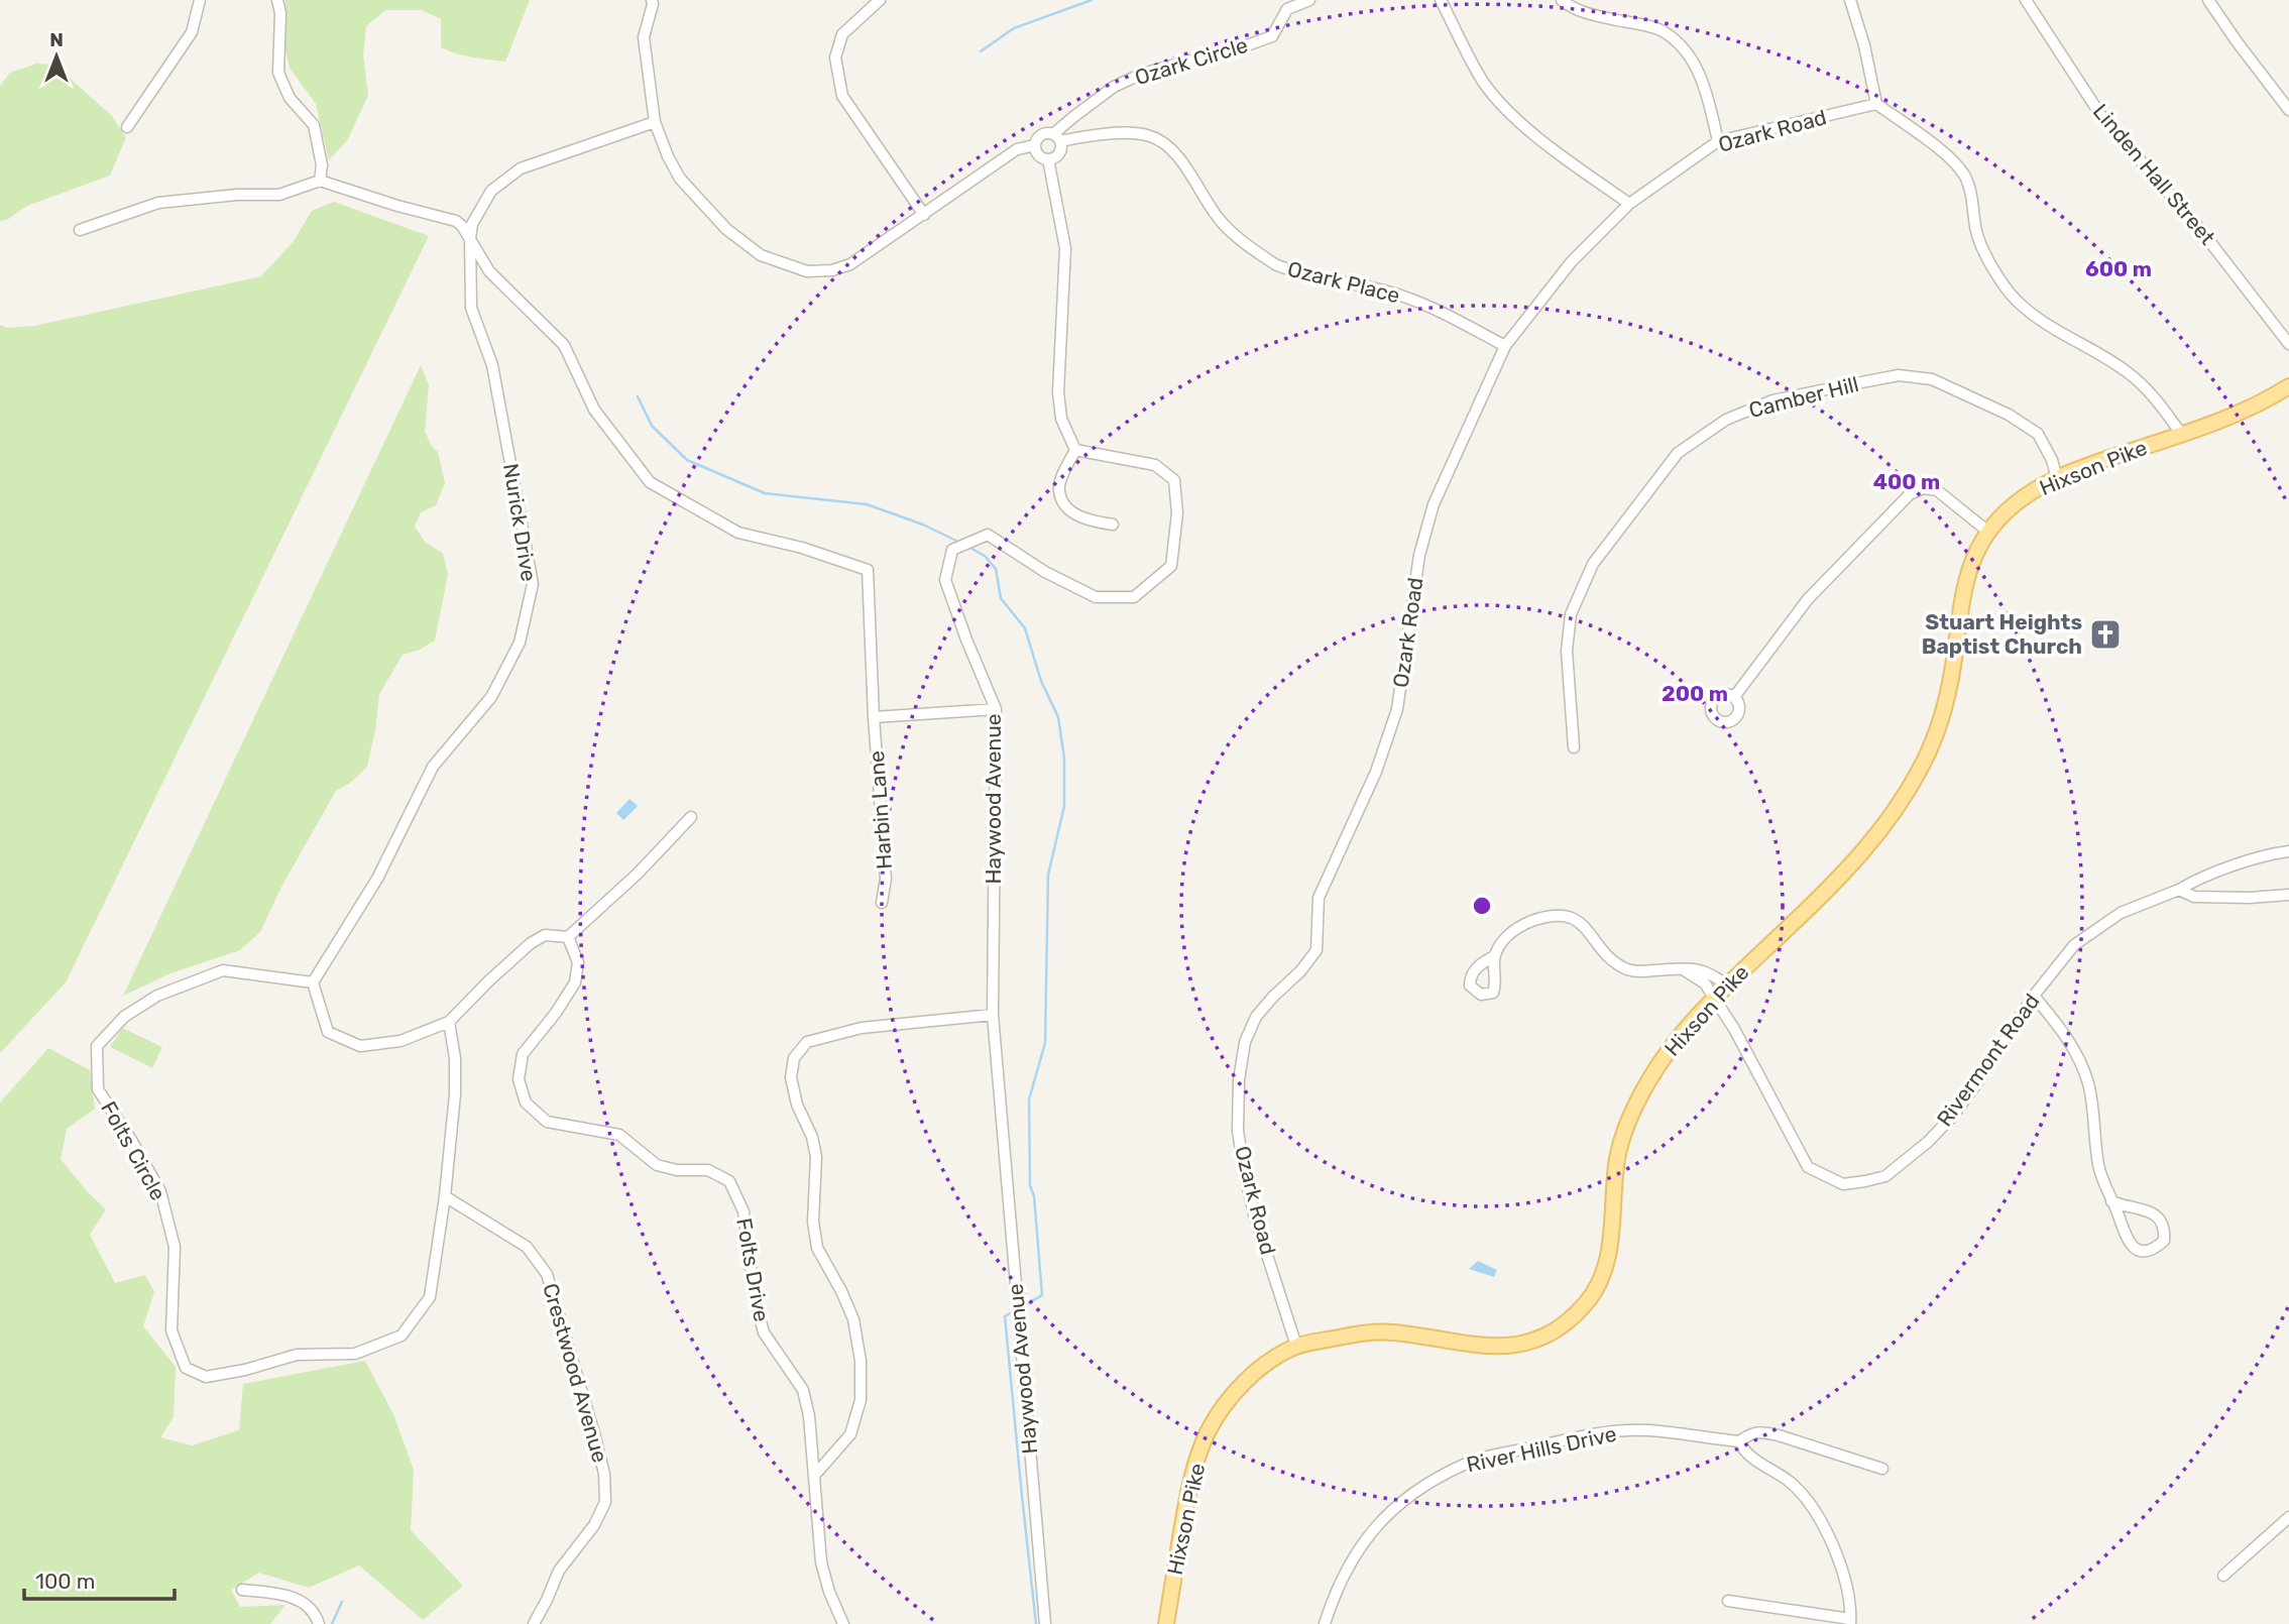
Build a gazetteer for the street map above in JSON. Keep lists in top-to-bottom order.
{
  "streets": {
    "main road": ["Hixson Pike"],
    "street": [
      "Ozark Circle",
      "Ozark Road",
      "Linden Hall Street",
      "Ozark Place",
      "Camber Hill",
      "Nurick Drive",
      "Haywood Avenue",
      "Harbin Lane",
      "Rivermont Road",
      "Folts Circle",
      "Folts Drive",
      "Crestwood Avenue",
      "River Hills Drive"
    ]
  },
  "crossings": [
    ["Ozark Circle", "Ozark Place"],
    ["Ozark Road", "Ozark Place"],
    ["Ozark Road", "Hixson Pike"],
    ["Camber Hill", "Hixson Pike"],
    ["Hixson Pike", "Rivermont Road"],
    ["Nurick Drive", "Harbin Lane"],
    ["Nurick Drive", "Folts Circle"],
    ["Folts Circle", "Crestwood Avenue"]
  ],
  "places": {
    "church": ["Stuart Heights Baptist Church"]
  },
  "scale_bar": "100 m",
  "north": "top",
  "rings": ["600 m", "400 m", "200 m"]
}
